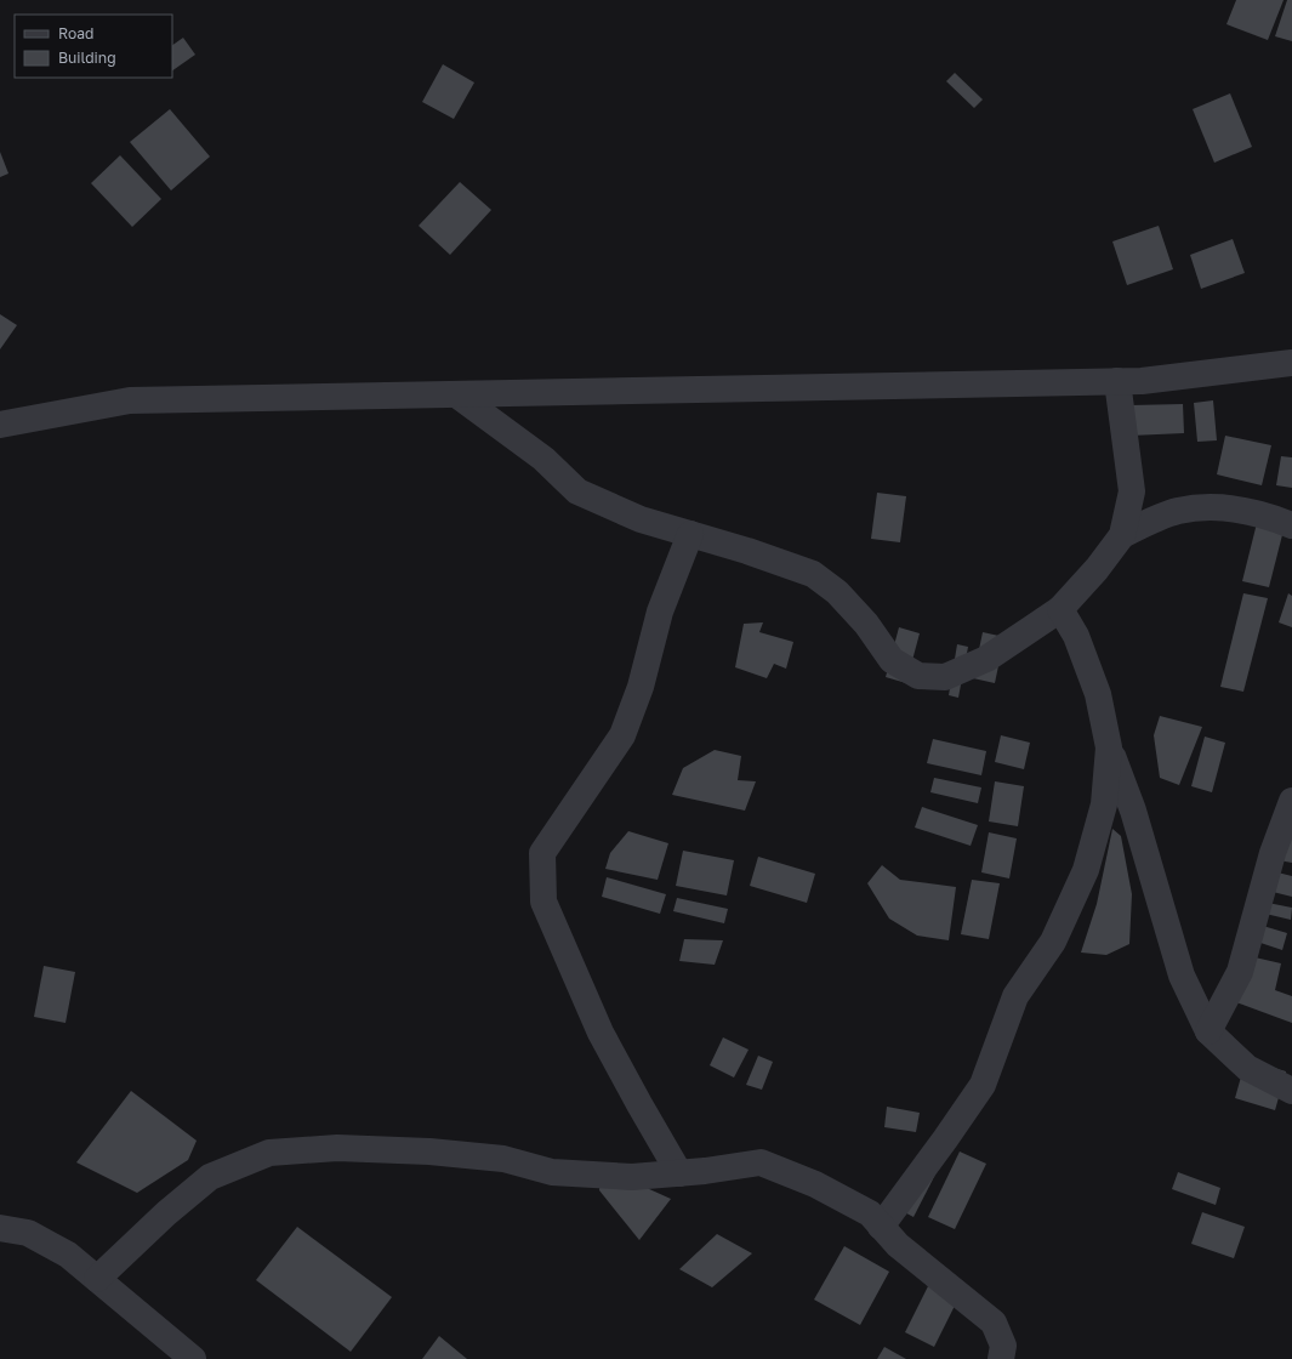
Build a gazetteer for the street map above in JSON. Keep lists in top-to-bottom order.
{
  "legend": ["Road", "Building"]
}
